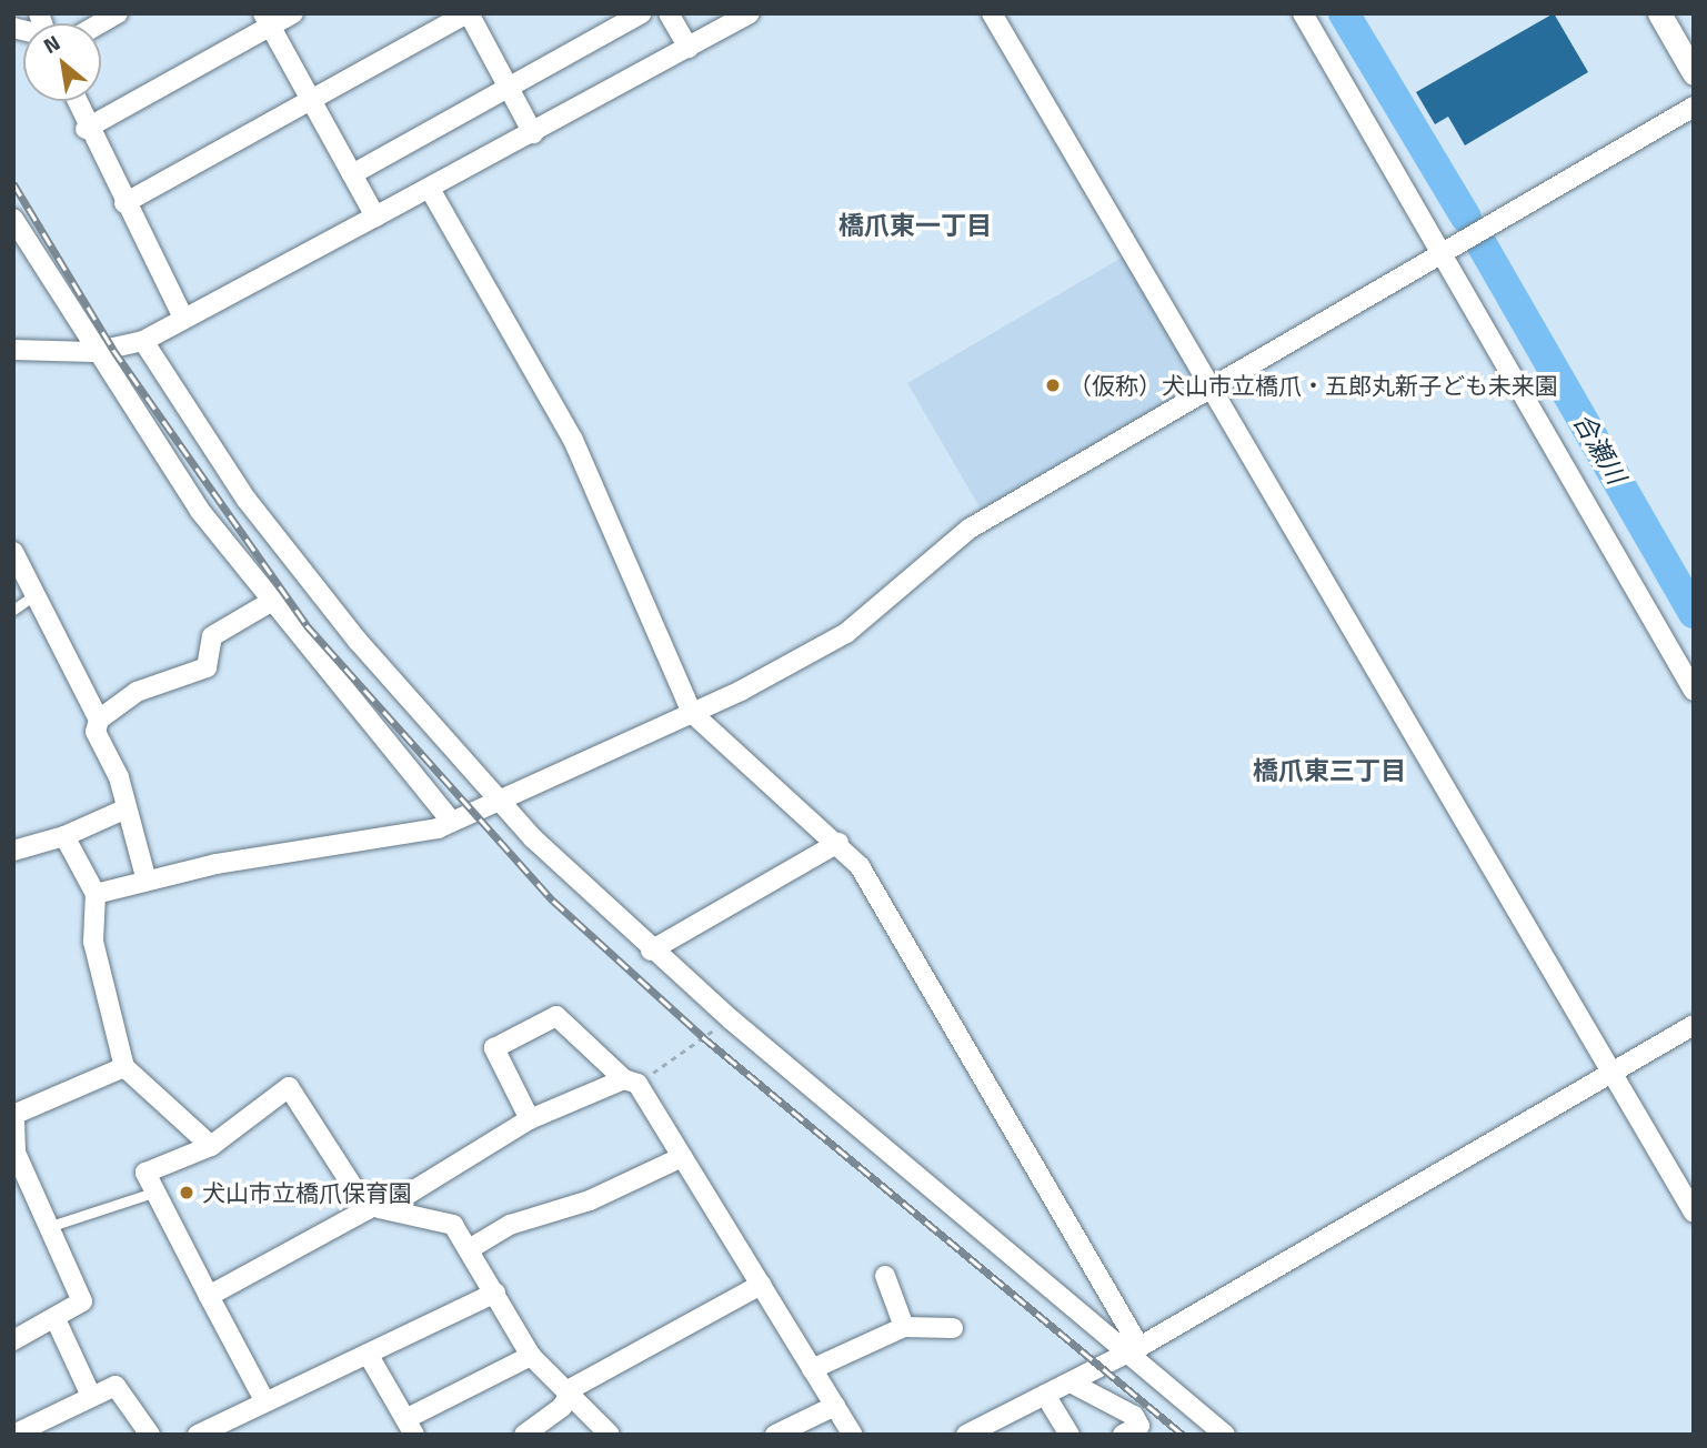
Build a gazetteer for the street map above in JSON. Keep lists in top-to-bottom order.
{
  "districts": ["橋爪東一丁目", "橋爪東三丁目"],
  "water": ["合瀬川"],
  "places": ["（仮称）犬山市立橋爪・五郎丸新子ども未来園", "犬山市立橋爪保育園"],
  "north": "top left"
}
